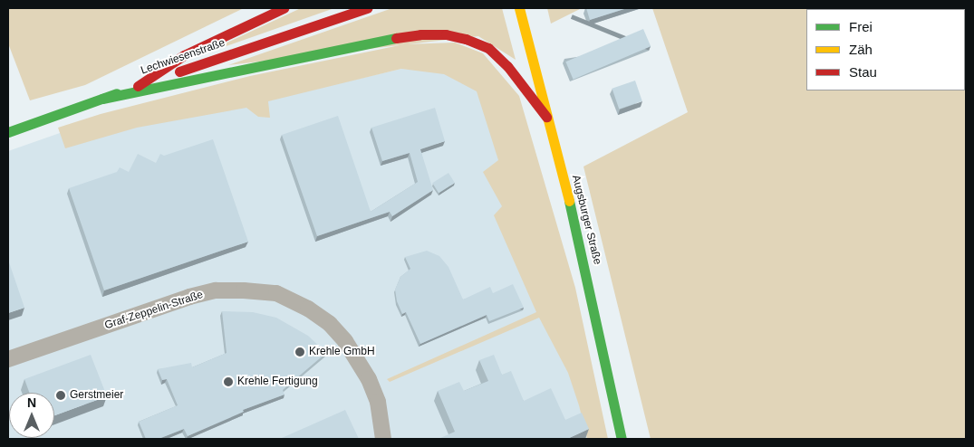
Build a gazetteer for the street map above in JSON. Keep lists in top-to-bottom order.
{
  "streets": {
    "main road": ["Lechwiesenstraße", "Augsburger Straße"],
    "street": ["Graf-Zeppelin-Straße"]
  },
  "places": ["Krehle GmbH", "Krehle Fertigung", "Gerstmeier"],
  "legend": ["Frei", "Zäh", "Stau"],
  "north": "top"
}
